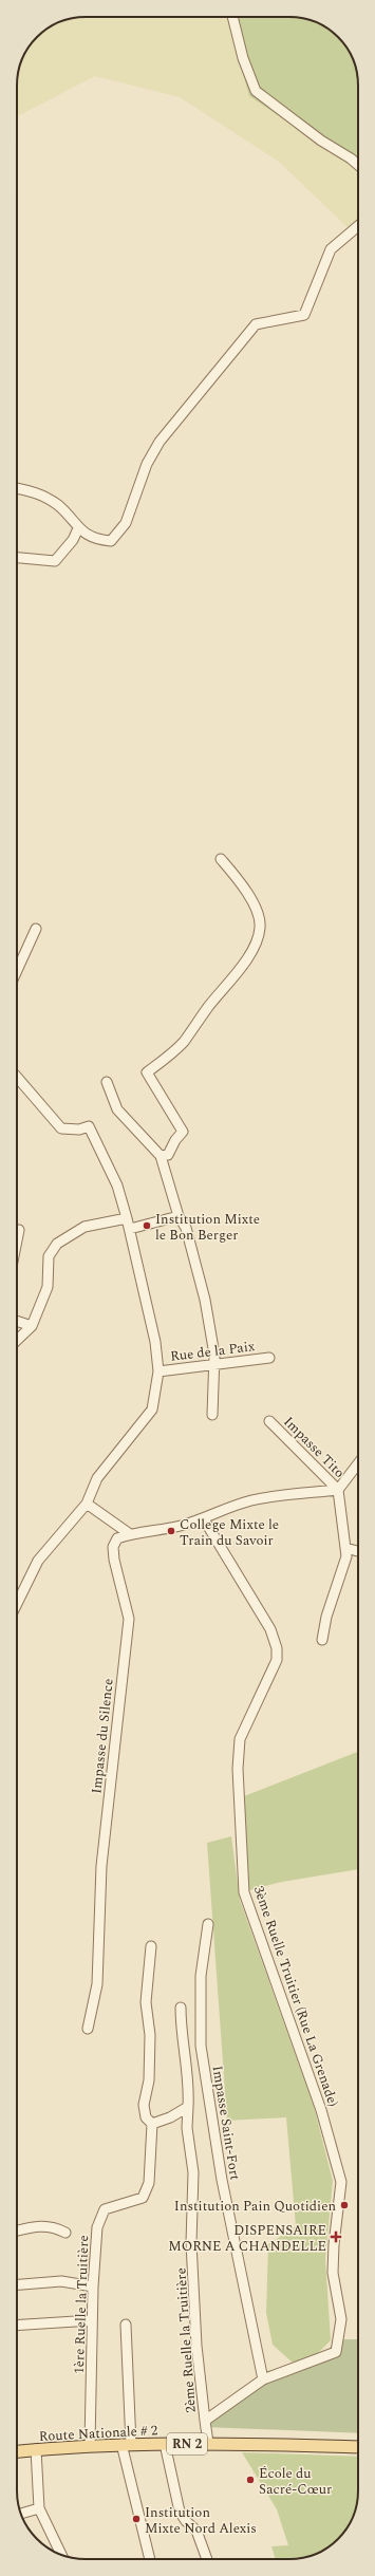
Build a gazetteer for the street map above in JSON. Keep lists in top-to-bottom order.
{
  "streets": {
    "main road": ["Route Nationale # 2", "RN 2"],
    "street": [
      "Rue de la Paix",
      "Impasse Tito",
      "Impasse du Silence",
      "3ème Ruelle Truitier (Rue La Grenade)",
      "Impasse Saint-Fort",
      "1ère Ruelle la Truitière",
      "2ème Ruelle la Truitière"
    ]
  },
  "crossings": [
    ["Impasse Tito", "Impasse du Silence"],
    ["Impasse du Silence", "3ème Ruelle Truitier (Rue La Grenade)"],
    ["3ème Ruelle Truitier (Rue La Grenade)", "Impasse Saint-Fort"],
    ["1ère Ruelle la Truitière", "Route Nationale # 2"]
  ],
  "places": {
    "other": [
      "Institution Mixte le Bon Berger",
      "College Mixte le Train du Savoir",
      "Institution Pain Quotidien",
      "École du Sacré-Cœur",
      "Institution Mixte Nord Alexis"
    ],
    "health": ["DISPENSAIRE MORNE A CHANDELLE"]
  }
}
